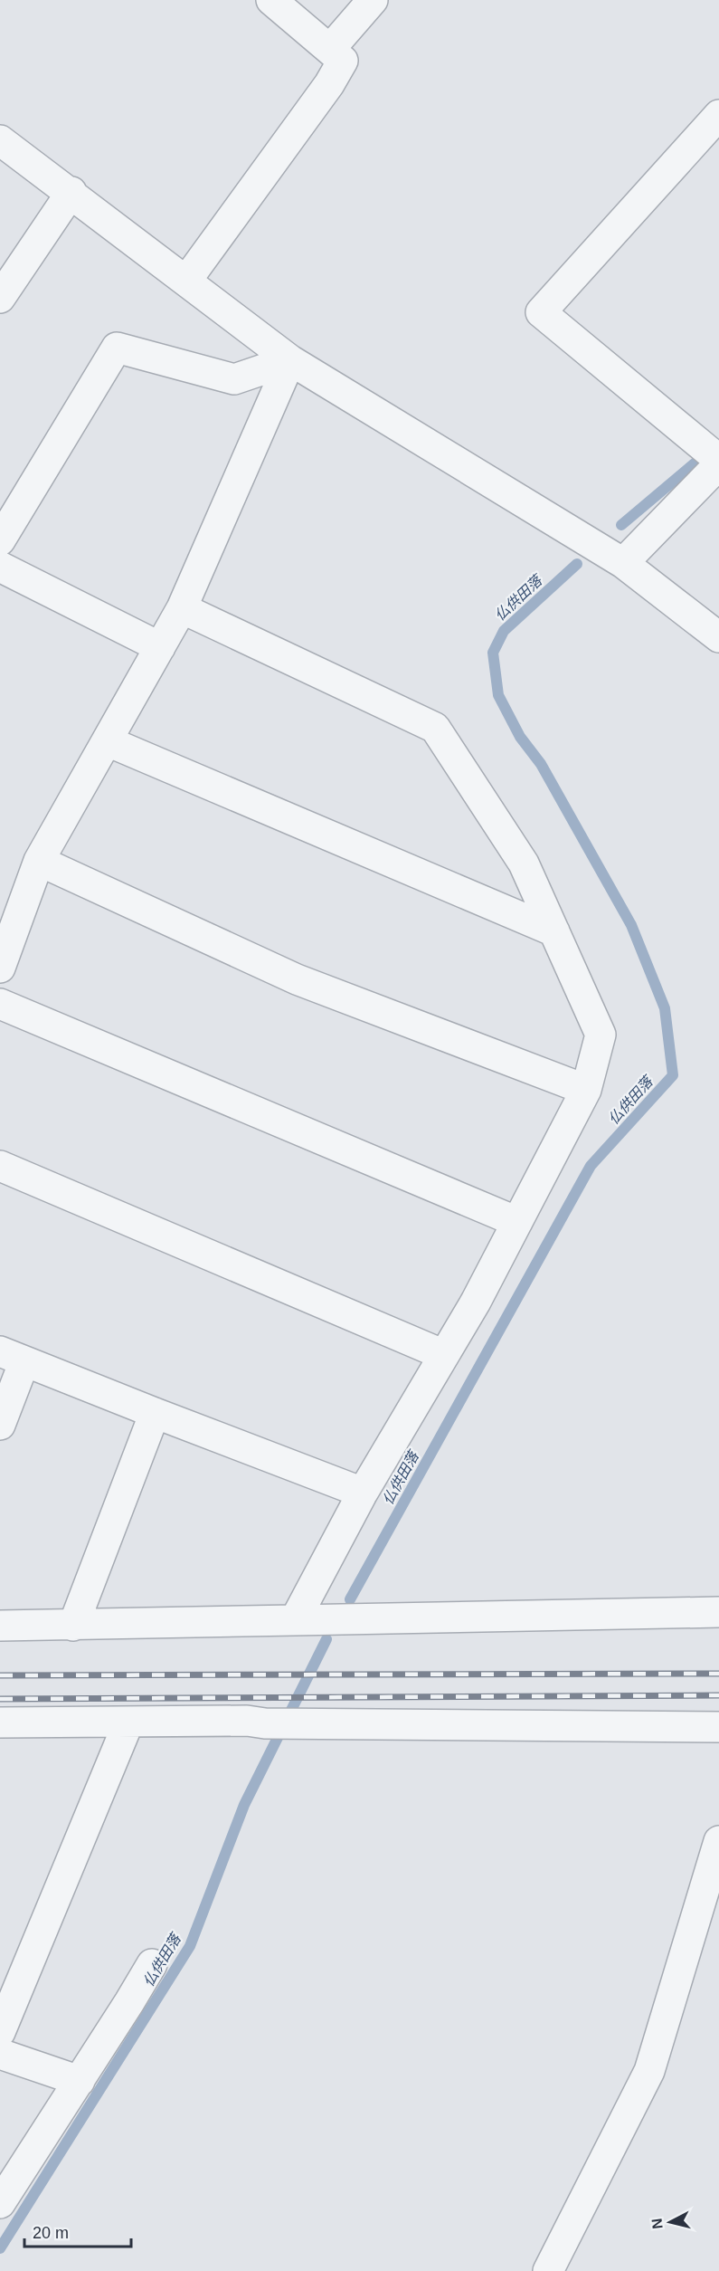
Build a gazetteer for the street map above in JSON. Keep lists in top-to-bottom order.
{
  "water": ["仏供田落"],
  "scale_bar": "20 m",
  "north": "left"
}
